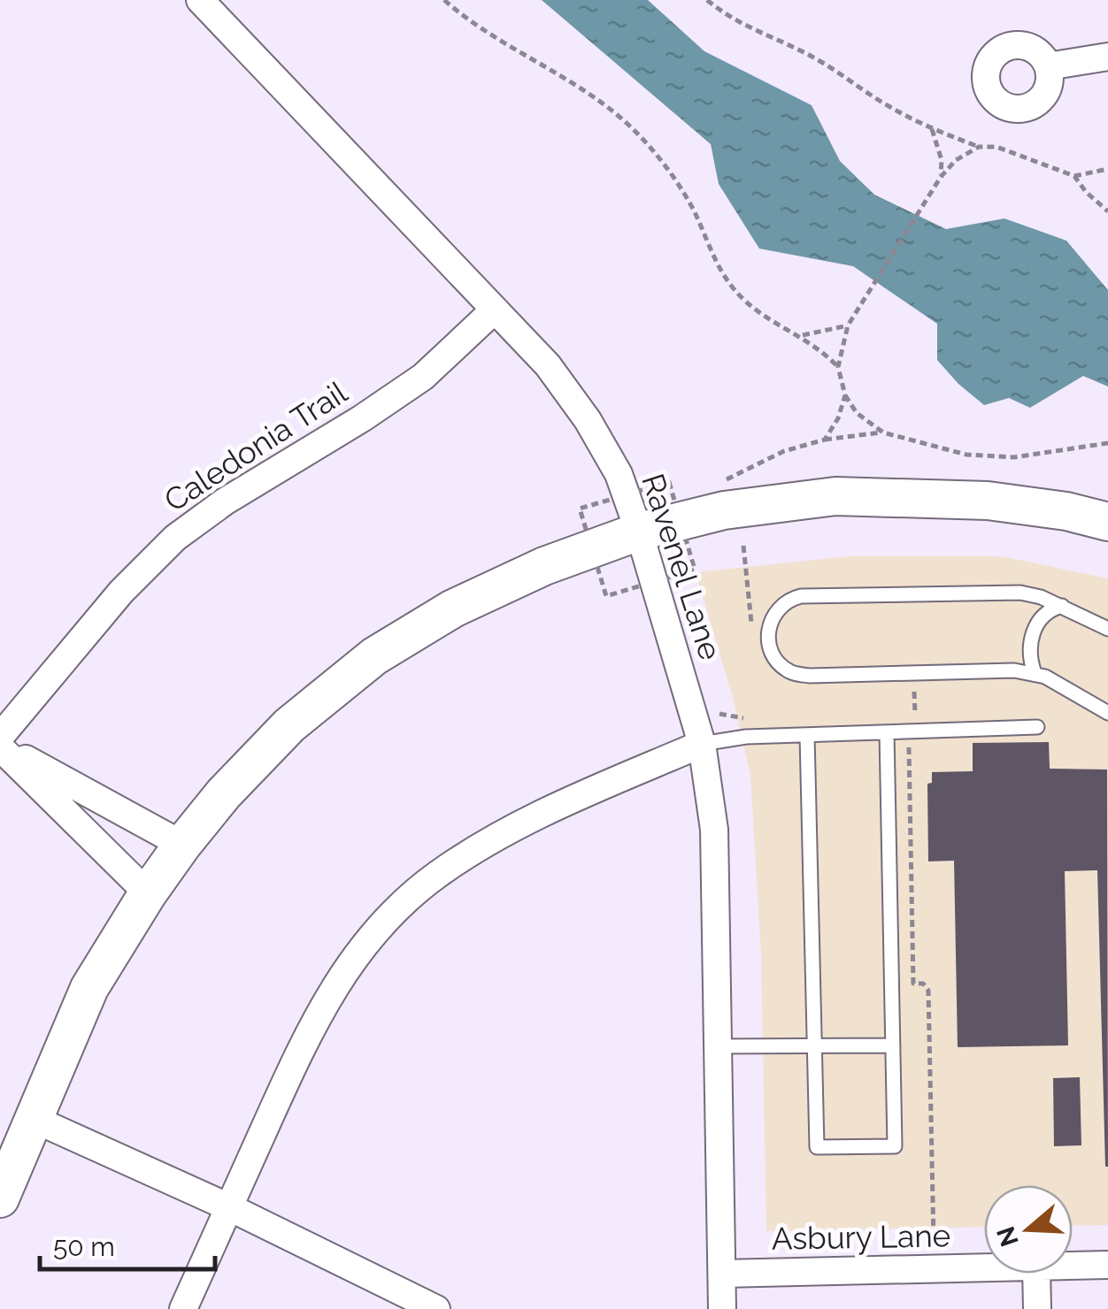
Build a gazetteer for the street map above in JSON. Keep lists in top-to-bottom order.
{
  "streets": {
    "street": ["Caledonia Trail", "Ravenel Lane", "Asbury Lane"]
  },
  "crossings": [
    ["Caledonia Trail", "Ravenel Lane"],
    ["Ravenel Lane", "Asbury Lane"]
  ],
  "scale_bar": "50 m",
  "north": "left"
}
